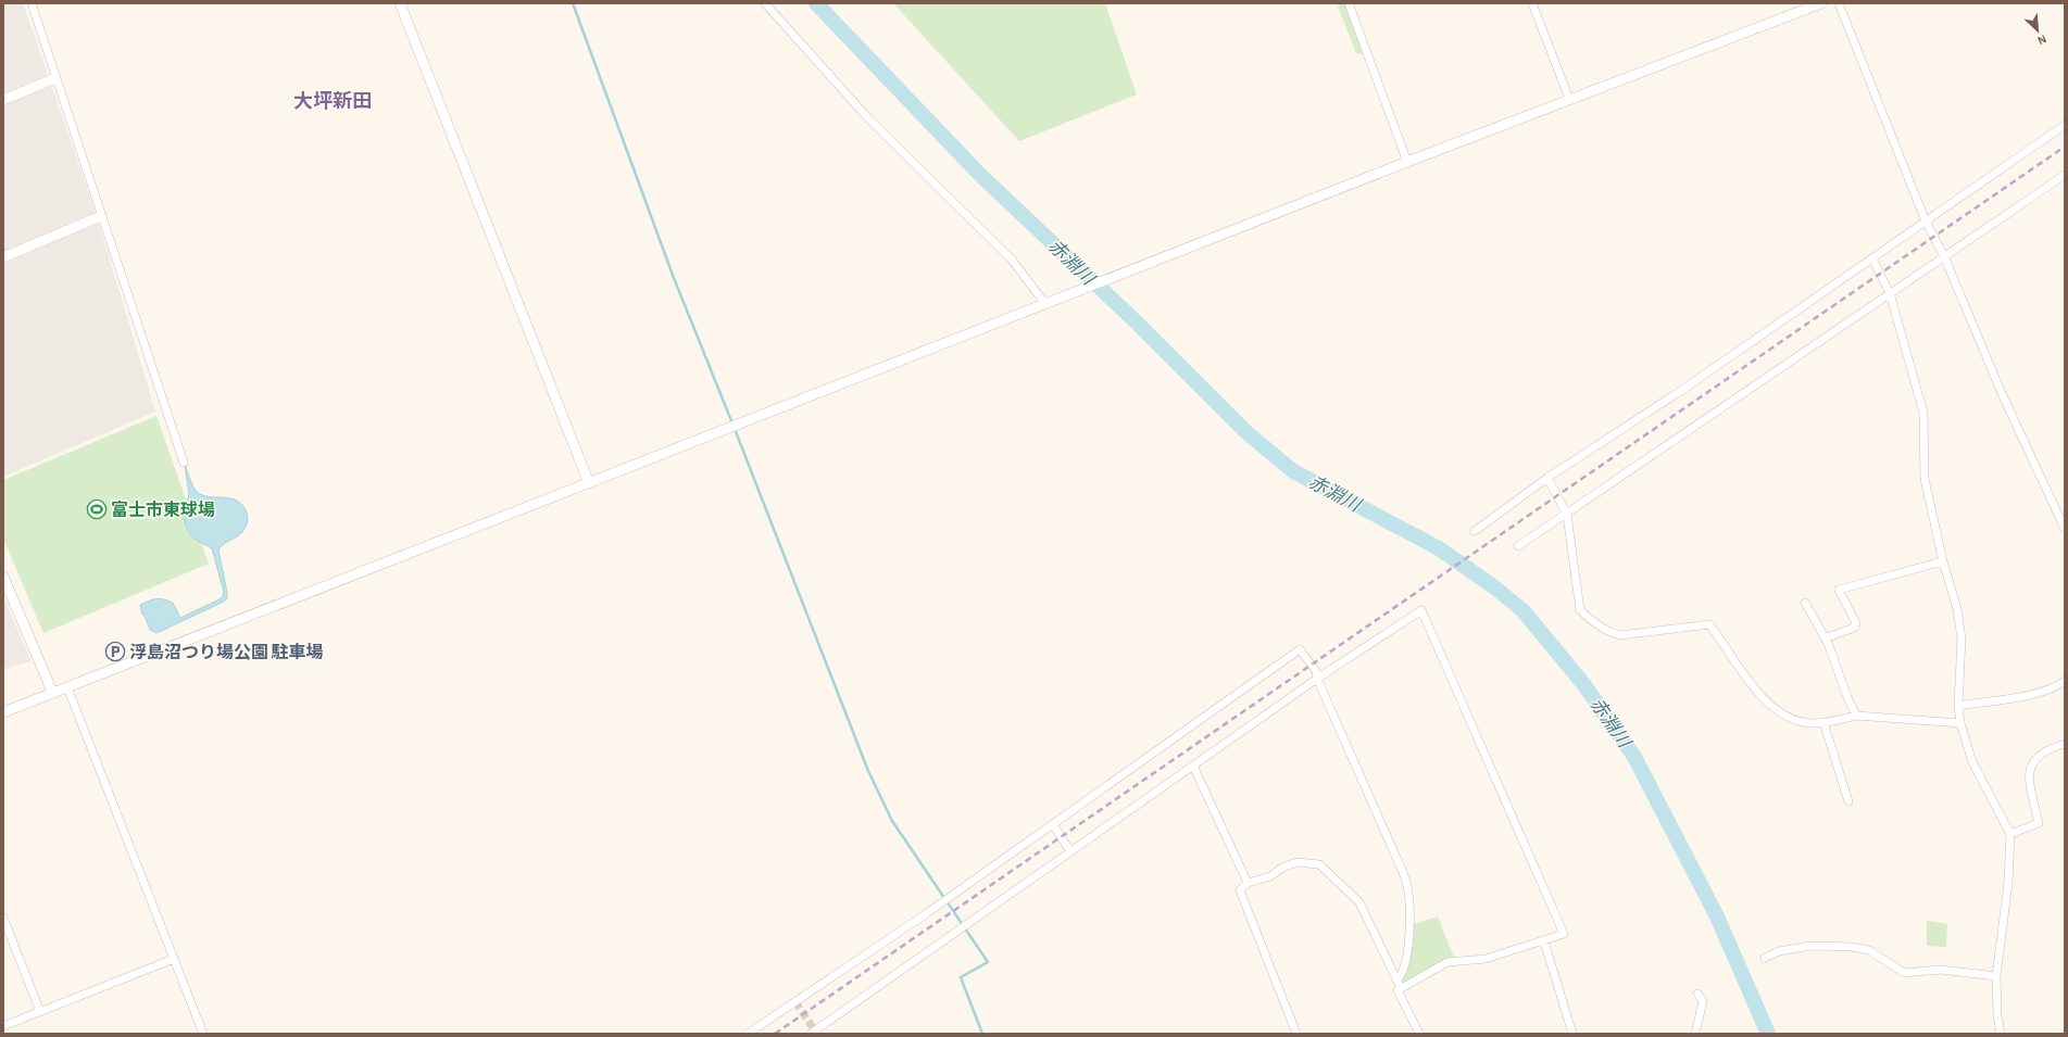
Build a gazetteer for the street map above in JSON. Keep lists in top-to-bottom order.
{
  "districts": ["大坪新田"],
  "water": ["赤淵川"],
  "places": {
    "sports": ["富士市東球場"],
    "parking": ["浮島沼つり場公園 駐車場"]
  },
  "north": "bottom right"
}
